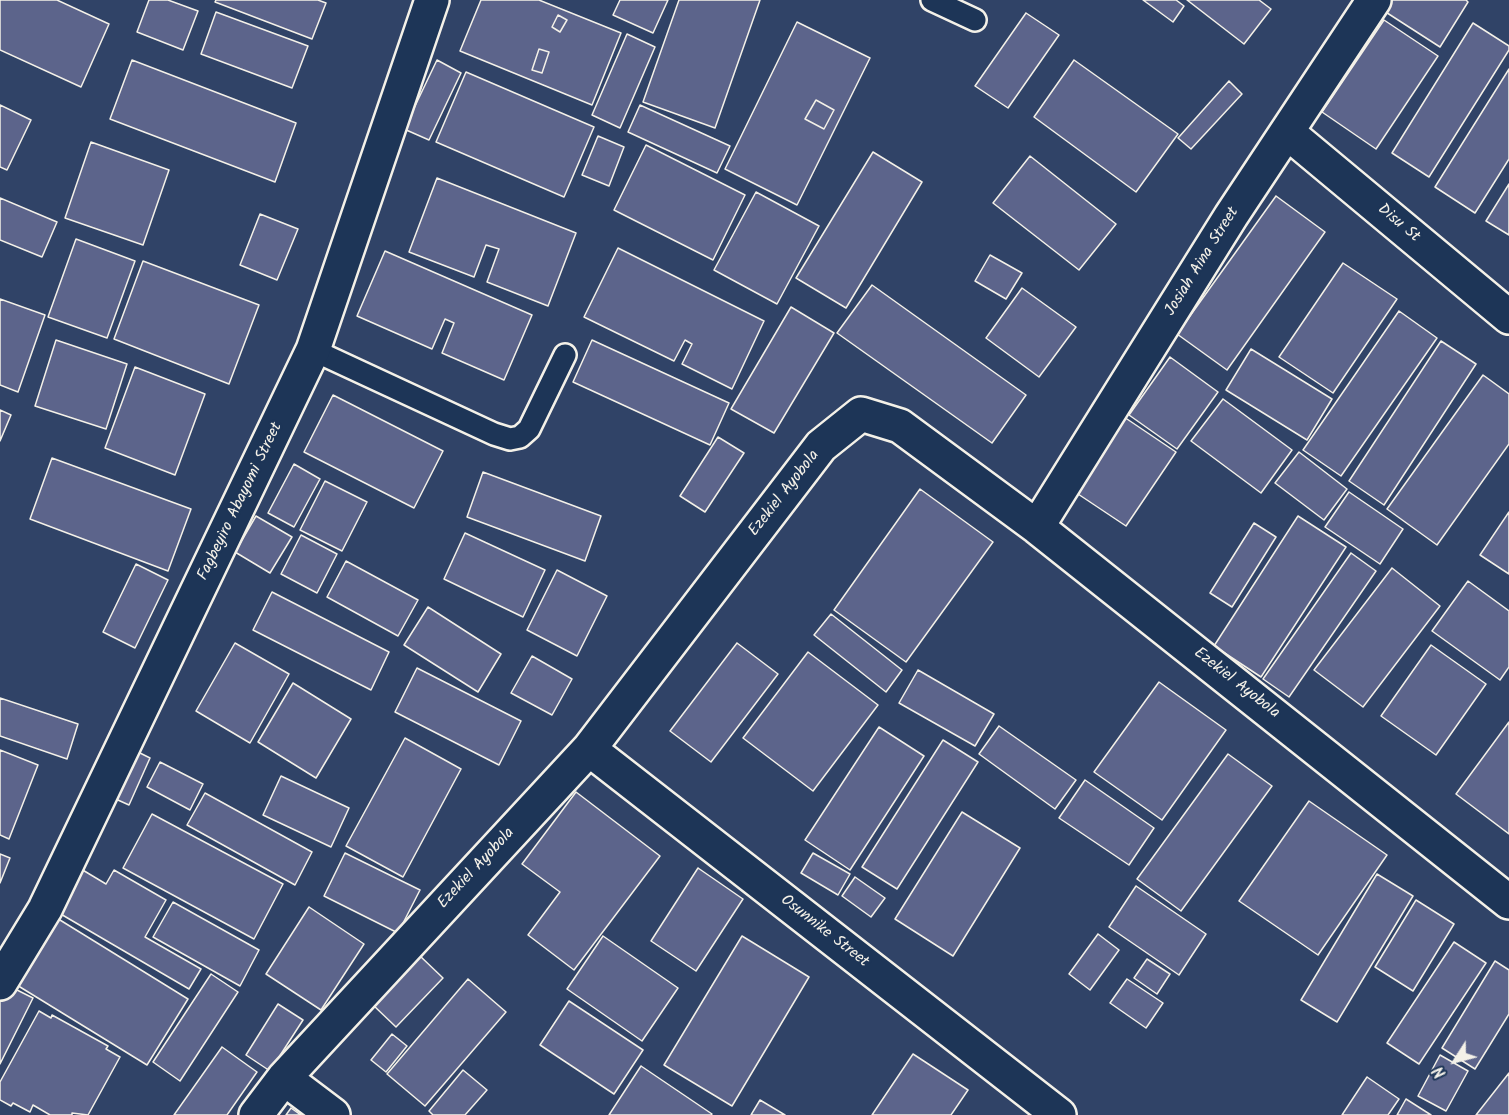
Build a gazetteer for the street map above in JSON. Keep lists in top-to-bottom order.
{
  "streets": {
    "street": [
      "Disu St",
      "Josiah Aina Street",
      "Ezekiel Ayobola",
      "Fagbeyiro Abayomi Street",
      "Osunnike Street"
    ]
  },
  "crossings": [
    ["Disu St", "Josiah Aina Street"],
    ["Josiah Aina Street", "Ezekiel Ayobola"],
    ["Ezekiel Ayobola", "Osunnike Street"]
  ],
  "north": "bottom left"
}
